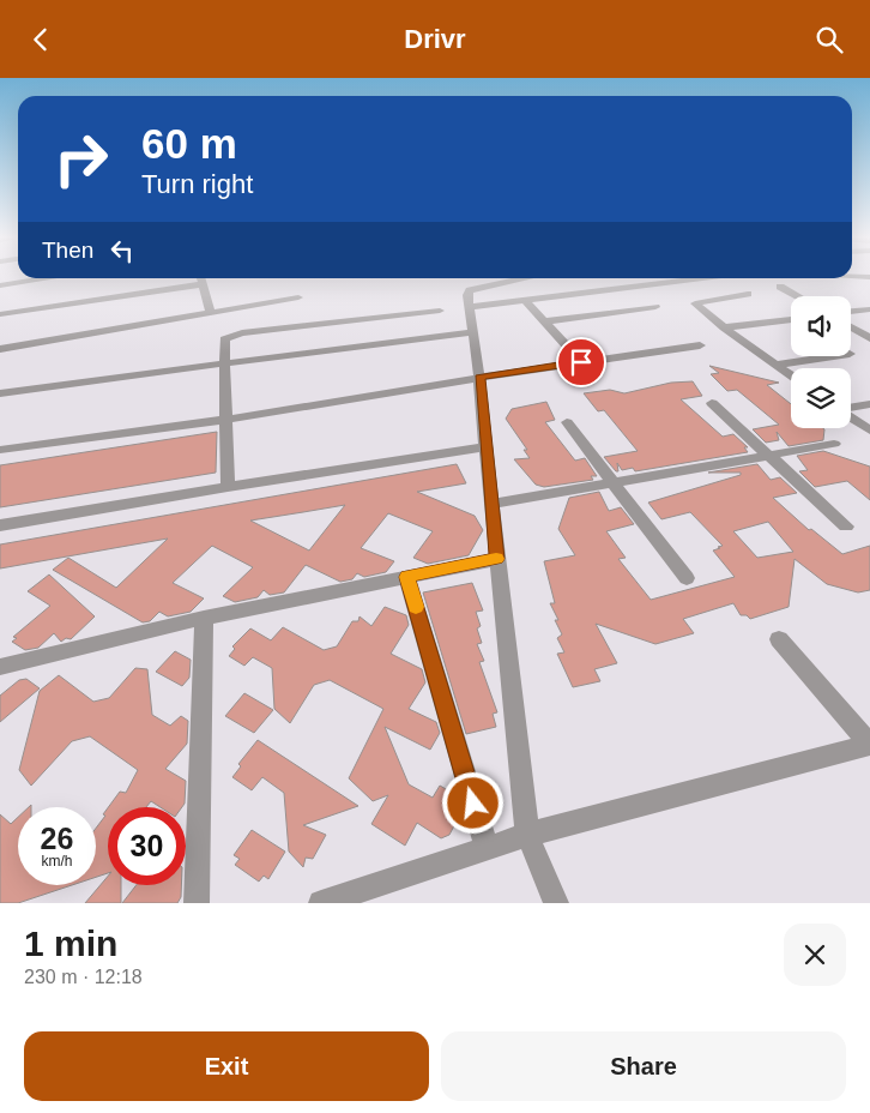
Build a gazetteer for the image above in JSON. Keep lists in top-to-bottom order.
{
  "page": {
    "header": "Drivr",
    "turn": ["60 m", "Turn right"],
    "then": "Then",
    "speed": "26 km/h",
    "limit": "30",
    "heading": ["1 min", "230 m · 12:18"],
    "buttons": ["Exit", "Share"]
  }
}
